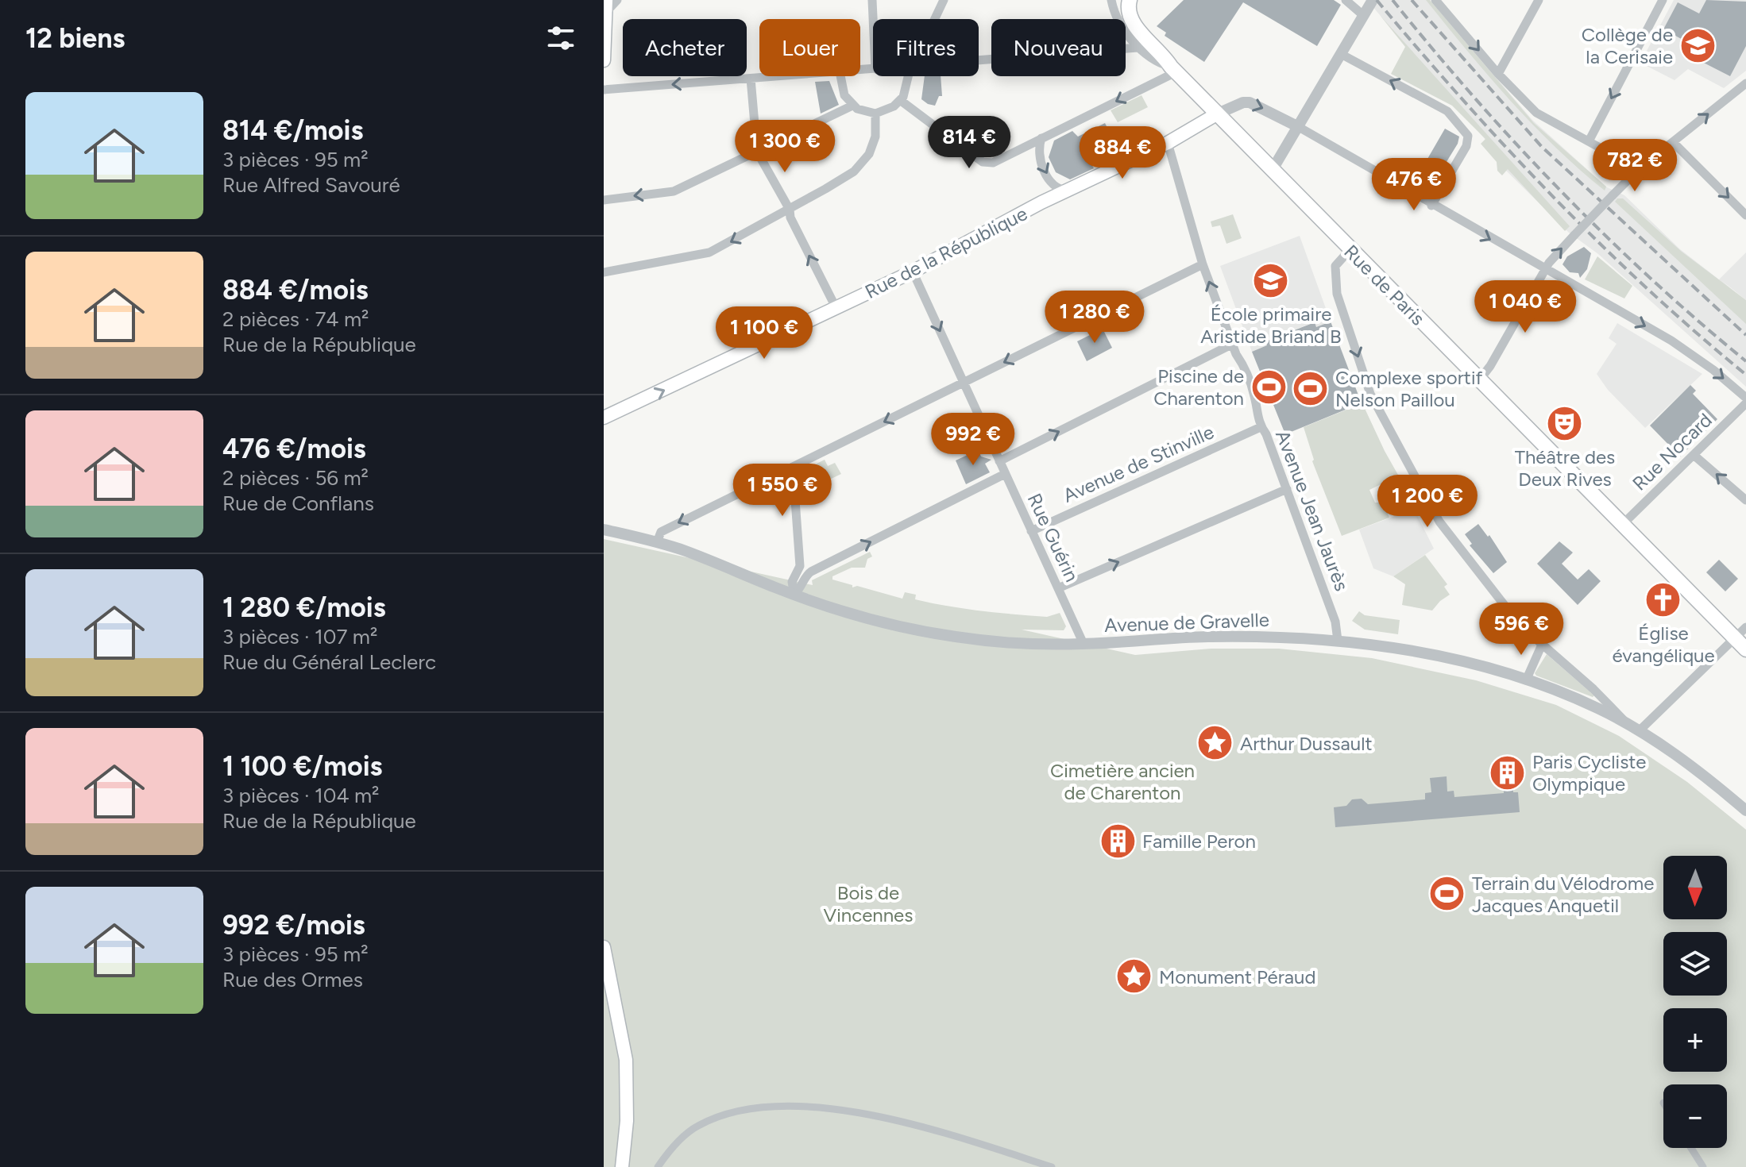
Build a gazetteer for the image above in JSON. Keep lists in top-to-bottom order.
{
  "streets": {
    "main road": ["Rue de la République", "Rue de Paris"],
    "street": [
      "Rue Nocard",
      "Avenue de Stinville",
      "Avenue Jean Jaurès",
      "Rue Guérin",
      "Avenue de Gravelle"
    ]
  },
  "crossings": [
    ["Rue de la République", "Rue de Paris"],
    ["Rue de la République", "Avenue Jean Jaurès"],
    ["Rue de la République", "Rue Guérin"],
    ["Rue de Paris", "Rue Nocard"],
    ["Avenue de Stinville", "Avenue Jean Jaurès"],
    ["Avenue de Stinville", "Rue Guérin"],
    ["Avenue Jean Jaurès", "Avenue de Gravelle"],
    ["Rue Guérin", "Avenue de Gravelle"]
  ],
  "one_way": ["Rue de la République"],
  "parks": ["Cimetière ancien de Charenton", "Bois de Vincennes"],
  "places": {
    "school or university": ["Collège de la Cerisaie", "École primaire Aristide Briand B"],
    "sports": ["Piscine de Charenton", "Complexe sportif Nelson Paillou", "Terrain du Vélodrome Jacques Anquetil"],
    "theatre": ["Théâtre des Deux Rives"],
    "church": ["Église évangélique"],
    "place": ["Arthur Dussault", "Monument Péraud"],
    "building": ["Paris Cycliste Olympique", "Famille Peron"]
  },
  "north": "bottom",
  "page": {
    "heading": "12 biens",
    "chip": [
      "Acheter",
      "Louer",
      "Filtres",
      "Nouveau"
    ],
    "list": [
      {
        "name": "814 €/mois",
        "note": "3 pièces · 95 m² · Rue Alfred Savouré"
      },
      {
        "name": "884 €/mois",
        "note": "2 pièces · 74 m² · Rue de la République"
      },
      {
        "name": "476 €/mois",
        "note": "2 pièces · 56 m² · Rue de Conflans"
      },
      {
        "name": "1 280 €/mois",
        "note": "3 pièces · 107 m² · Rue du Général Leclerc"
      },
      {
        "name": "1 100 €/mois",
        "note": "3 pièces · 104 m² · Rue de la République"
      },
      {
        "name": "992 €/mois",
        "note": "3 pièces · 95 m² · Rue des Ormes"
      }
    ],
    "price": [
      "814 €",
      "1 300 €",
      "884 €",
      "782 €",
      "476 €",
      "1 040 €",
      "1 280 €",
      "1 100 €",
      "992 €",
      "1 550 €",
      "1 200 €",
      "596 €"
    ],
    "map_buttons": ["+", "−"]
  }
}
